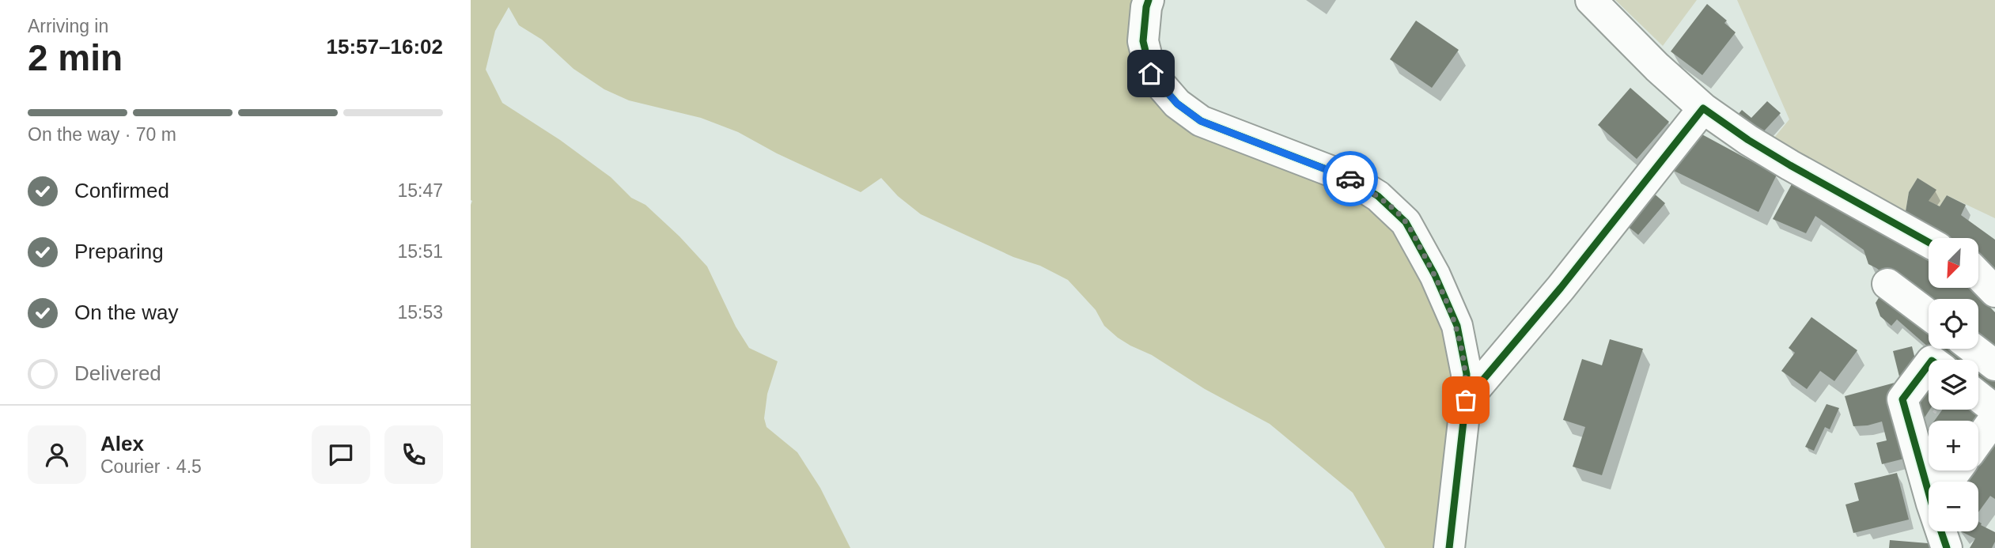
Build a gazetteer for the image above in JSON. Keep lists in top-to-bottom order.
{
  "north": "bottom left",
  "page": {
    "heading": ["2 min", "Arriving in", "15:57–16:02"],
    "panel": ["Alex", "Courier · 4.5"],
    "bar": "On the way · 70 m",
    "list": [
      ["Confirmed", "15:47"],
      ["Preparing", "15:51"],
      ["On the way", "15:53"],
      "Delivered"
    ],
    "map_buttons": ["+", "−"]
  }
}
